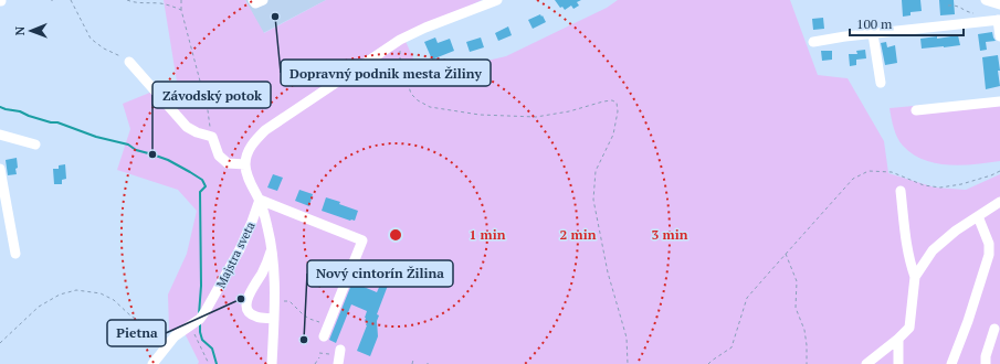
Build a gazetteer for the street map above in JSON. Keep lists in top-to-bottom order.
{
  "streets": {
    "street": ["Majstra sveta"]
  },
  "places": [
    "Dopravný podnik mesta Žiliny",
    "Závodský potok",
    "Pietna",
    "Nový cintorín Žilina"
  ],
  "scale_bar": "100 m",
  "north": "left",
  "rings": ["1 min", "2 min", "3 min"]
}
